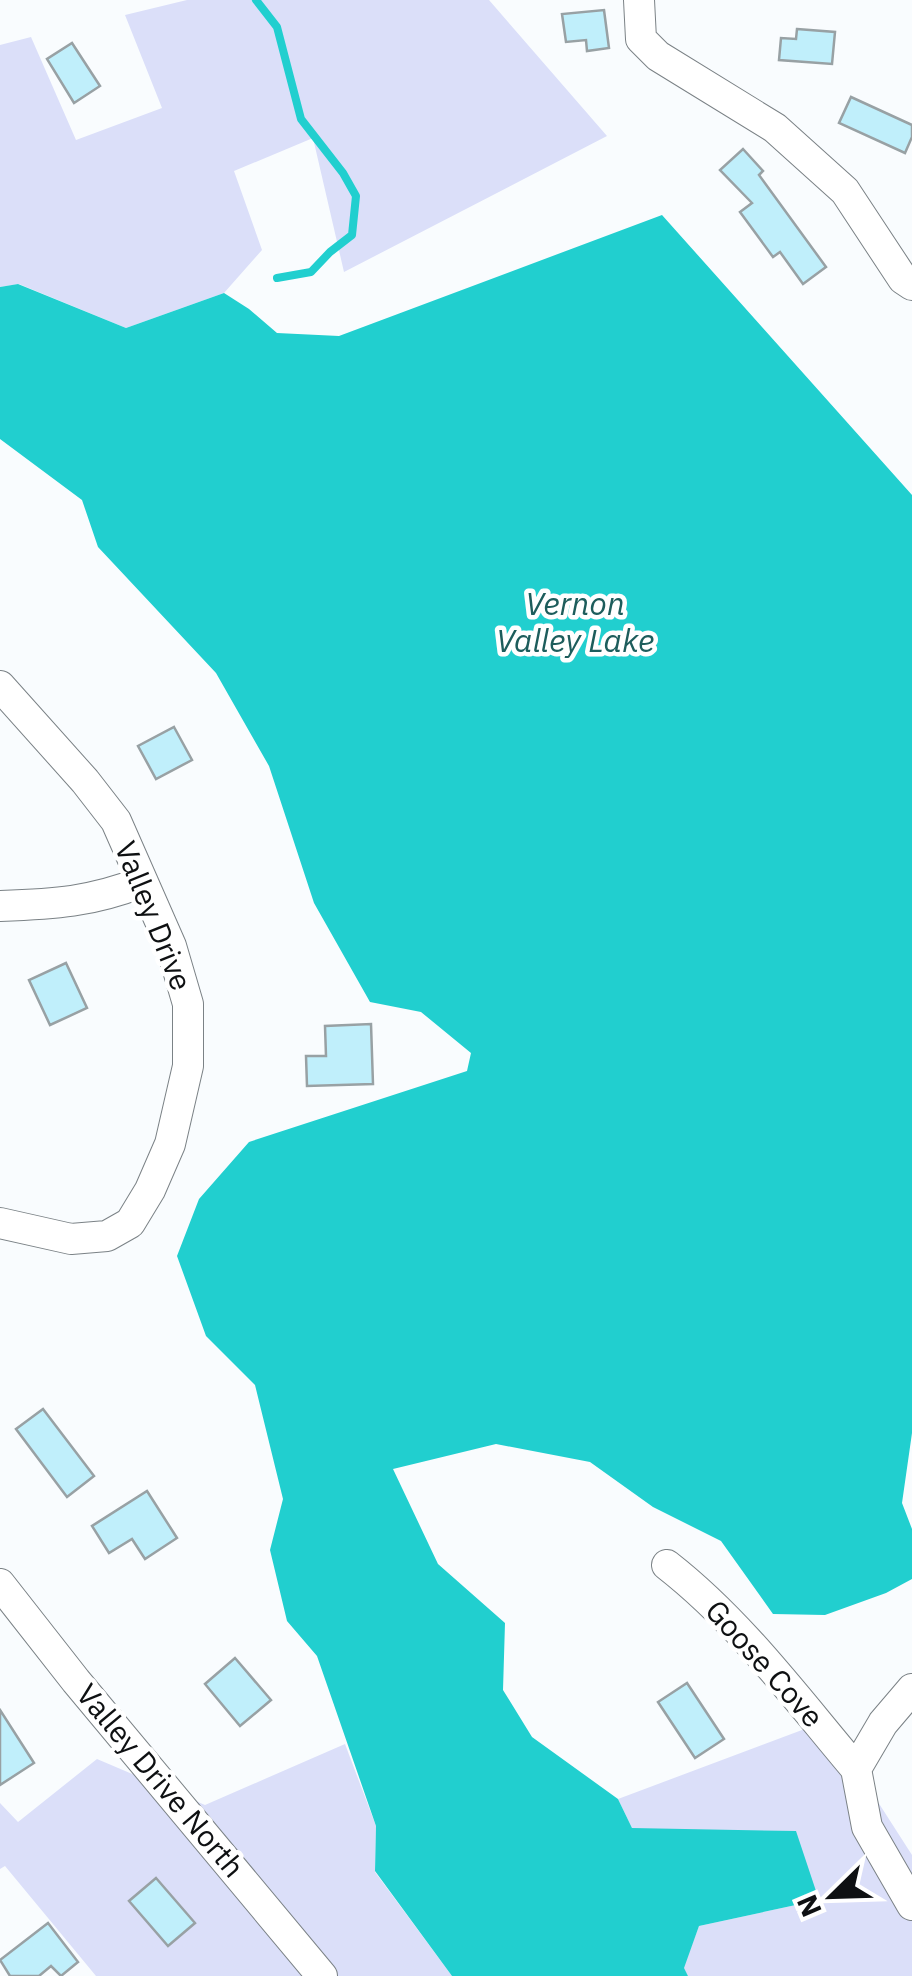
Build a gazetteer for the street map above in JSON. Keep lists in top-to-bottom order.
{
  "streets": {
    "street": ["Valley Drive", "Goose Cove", "Valley Drive North"]
  },
  "water": ["Vernon Valley Lake"],
  "north": "bottom left"
}
